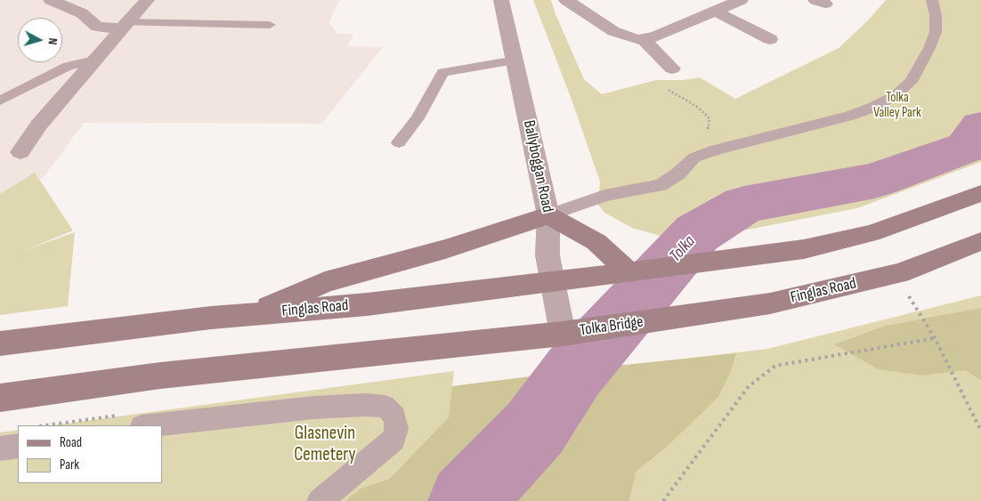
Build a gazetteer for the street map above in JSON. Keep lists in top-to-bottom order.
{
  "streets": {
    "main road": ["Finglas Road", "Tolka Bridge"],
    "street": ["Ballyboggan Road"]
  },
  "crossings": [
    ["Ballyboggan Road", "Finglas Road"],
    ["Ballyboggan Road", "Tolka Bridge"],
    ["Finglas Road", "Tolka Bridge"]
  ],
  "water": ["Tolka"],
  "parks": ["Tolka Valley Park", "Glasnevin Cemetery"],
  "legend": ["Road", "Park"],
  "north": "right"
}
